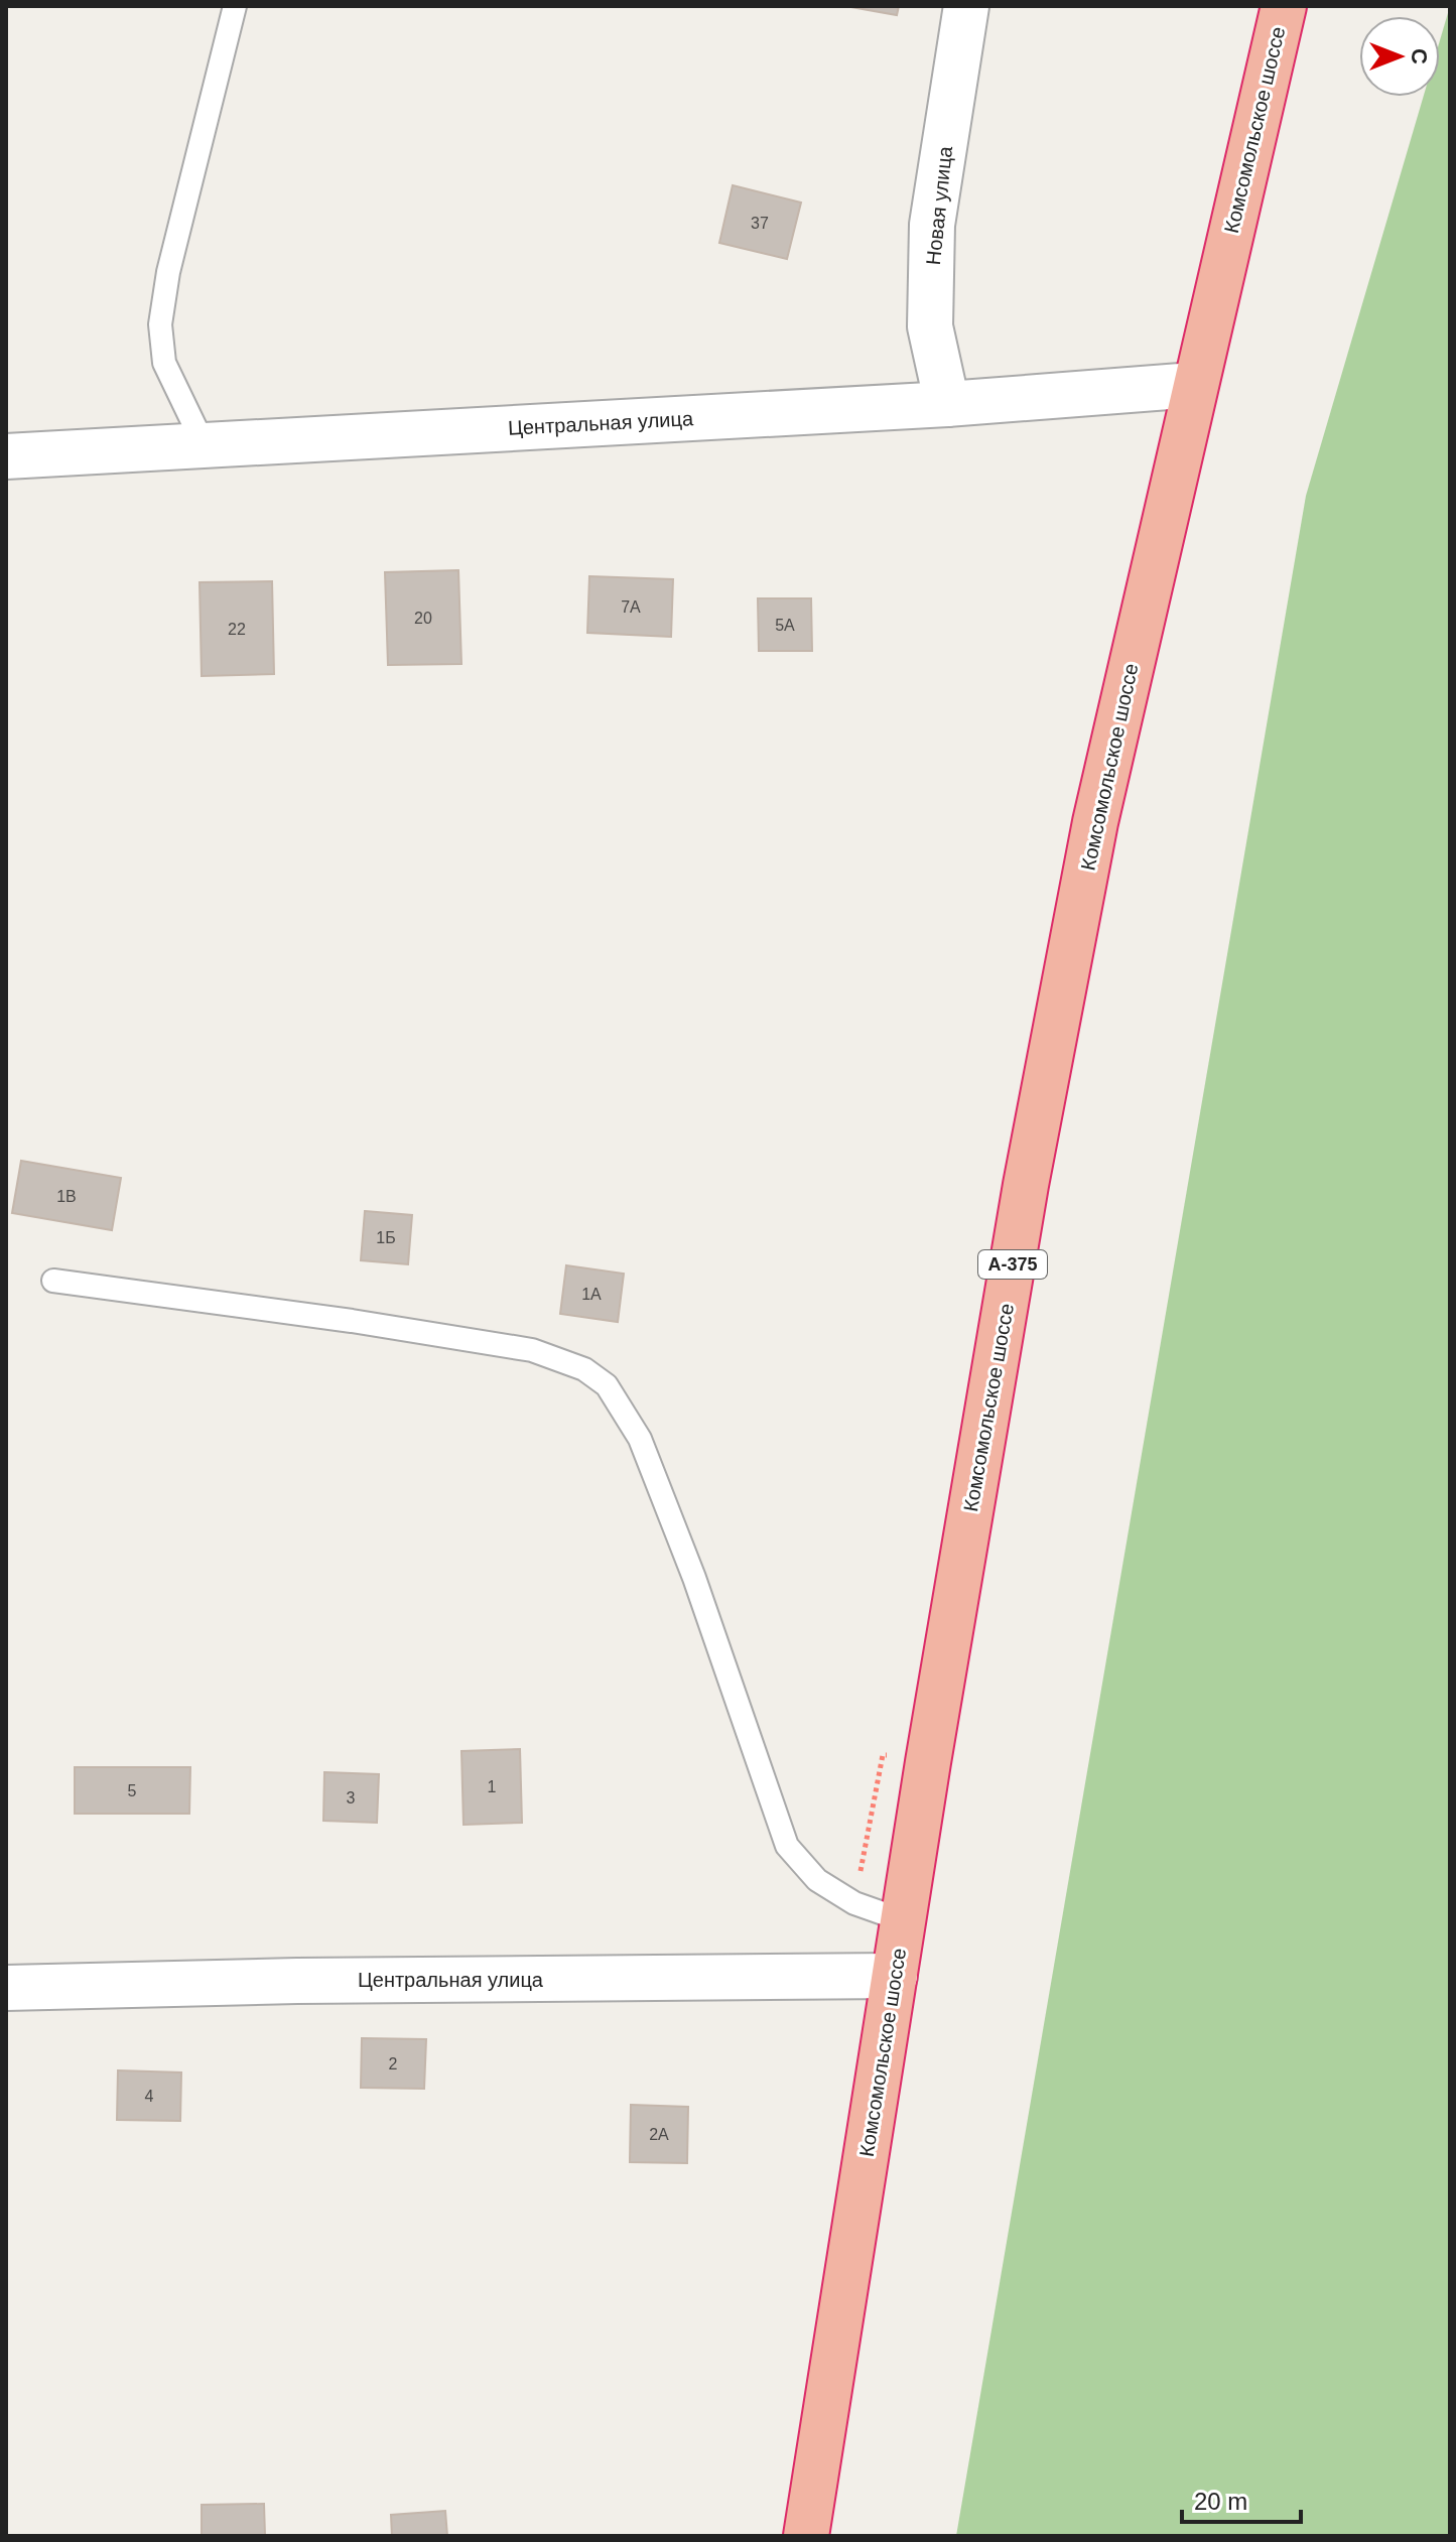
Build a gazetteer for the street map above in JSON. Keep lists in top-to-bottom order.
{
  "streets": {
    "highway": ["Комсомольское шоссе", "А-375"],
    "street": ["Новая улица", "Центральная улица"]
  },
  "crossings": [
    ["Комсомольское шоссе", "Центральная улица"],
    ["Новая улица", "Центральная улица"]
  ],
  "house_numbers": [
    "37",
    "7А",
    "20",
    "5А",
    "22",
    "1В",
    "1Б",
    "1А",
    "1",
    "5",
    "3",
    "2",
    "4",
    "2А"
  ],
  "scale_bar": "20 m",
  "north": "right"
}
